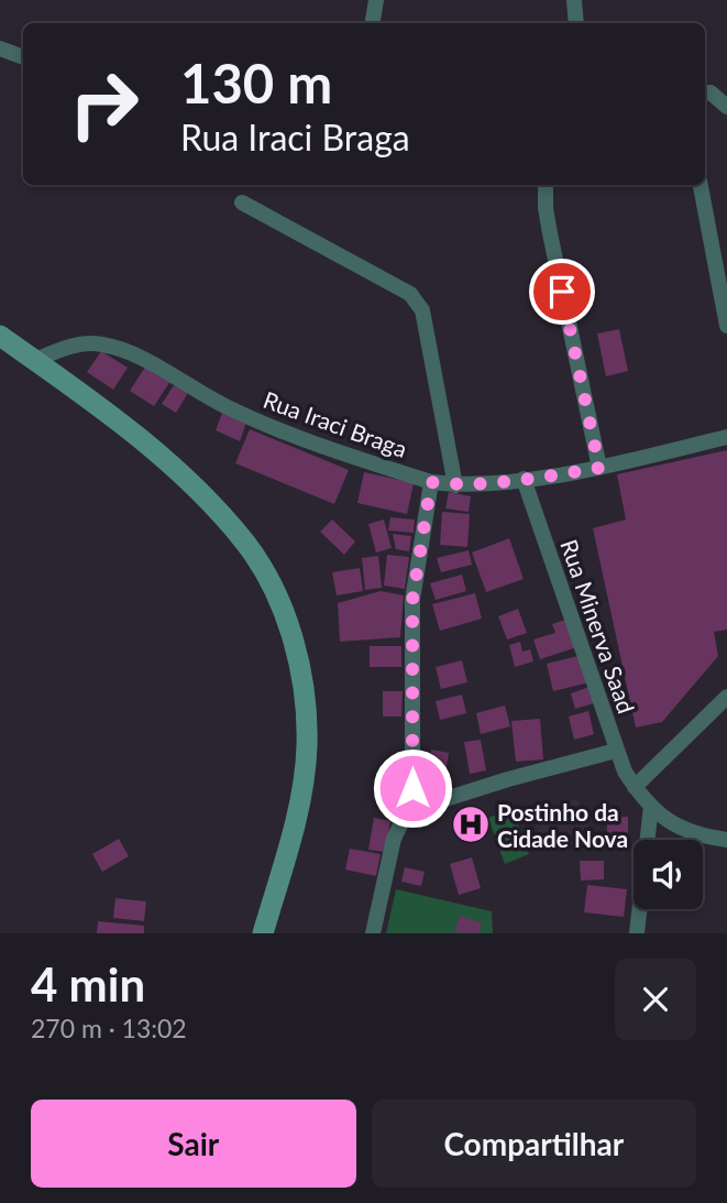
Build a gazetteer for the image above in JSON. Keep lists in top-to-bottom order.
{
  "streets": {
    "street": ["Rua Iraci Braga", "Rua Minerva Saad"]
  },
  "crossings": [
    ["Rua Iraci Braga", "Rua Minerva Saad"]
  ],
  "places": {
    "hospital": ["Postinho da Cidade Nova"]
  },
  "page": {
    "turn": ["130 m", "Rua Iraci Braga"],
    "heading": ["4 min", "270 m · 13:02"],
    "buttons": ["Sair", "Compartilhar"]
  }
}
